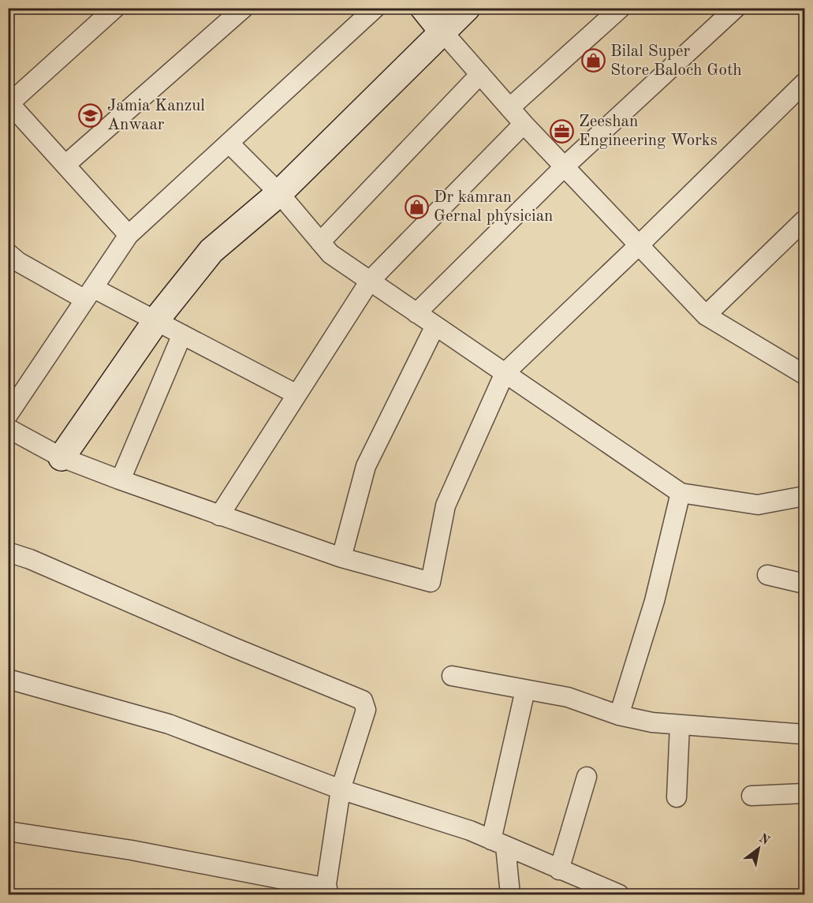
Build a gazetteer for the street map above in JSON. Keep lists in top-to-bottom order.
{
  "places": {
    "shop": ["Bilal Super Store Baloch Goth", "Dr kamran Gernal physician"],
    "school or university": ["Jamia Kanzul Anwaar"],
    "office": ["Zeeshan Engineering Works"]
  },
  "north": "top right"
}
